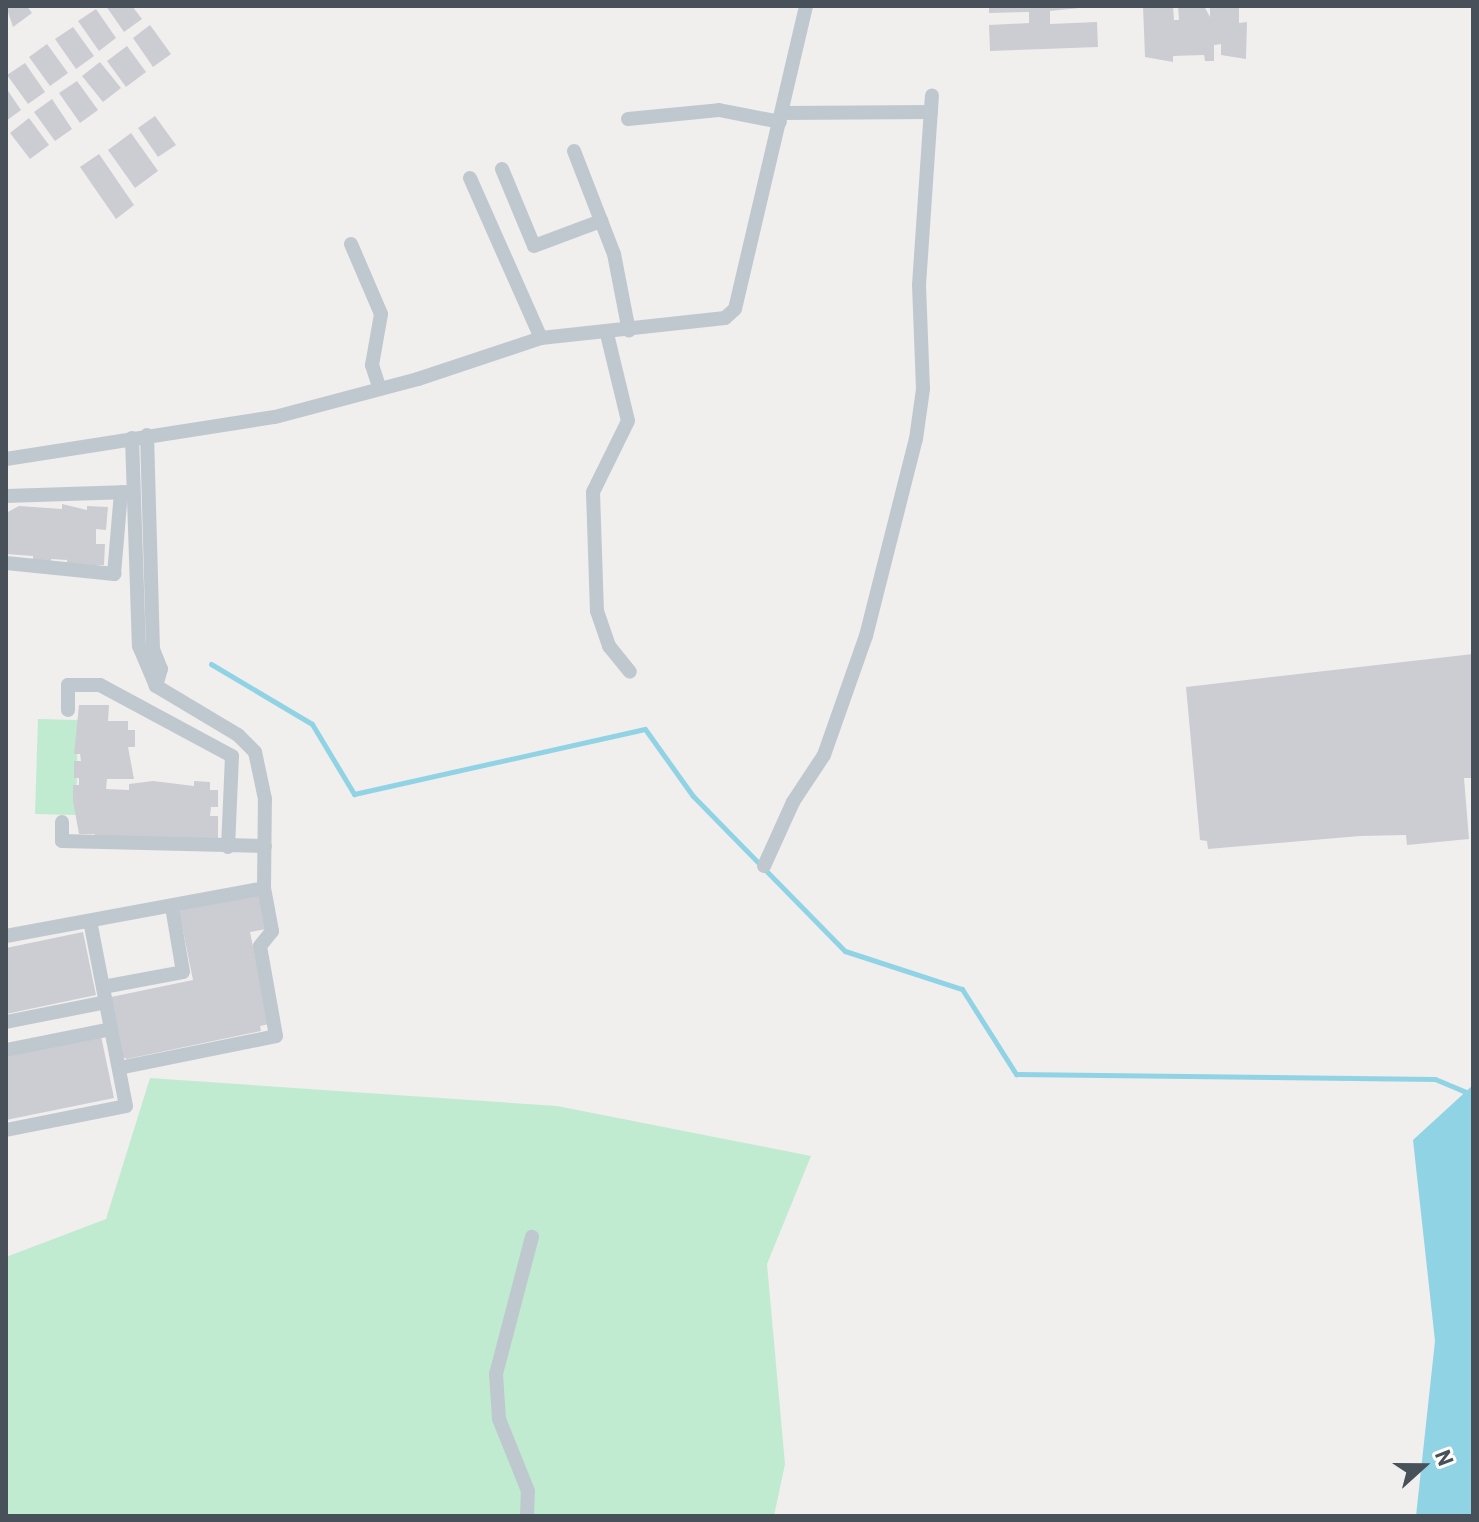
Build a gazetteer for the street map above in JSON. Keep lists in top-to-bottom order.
{
  "north": "right"
}
